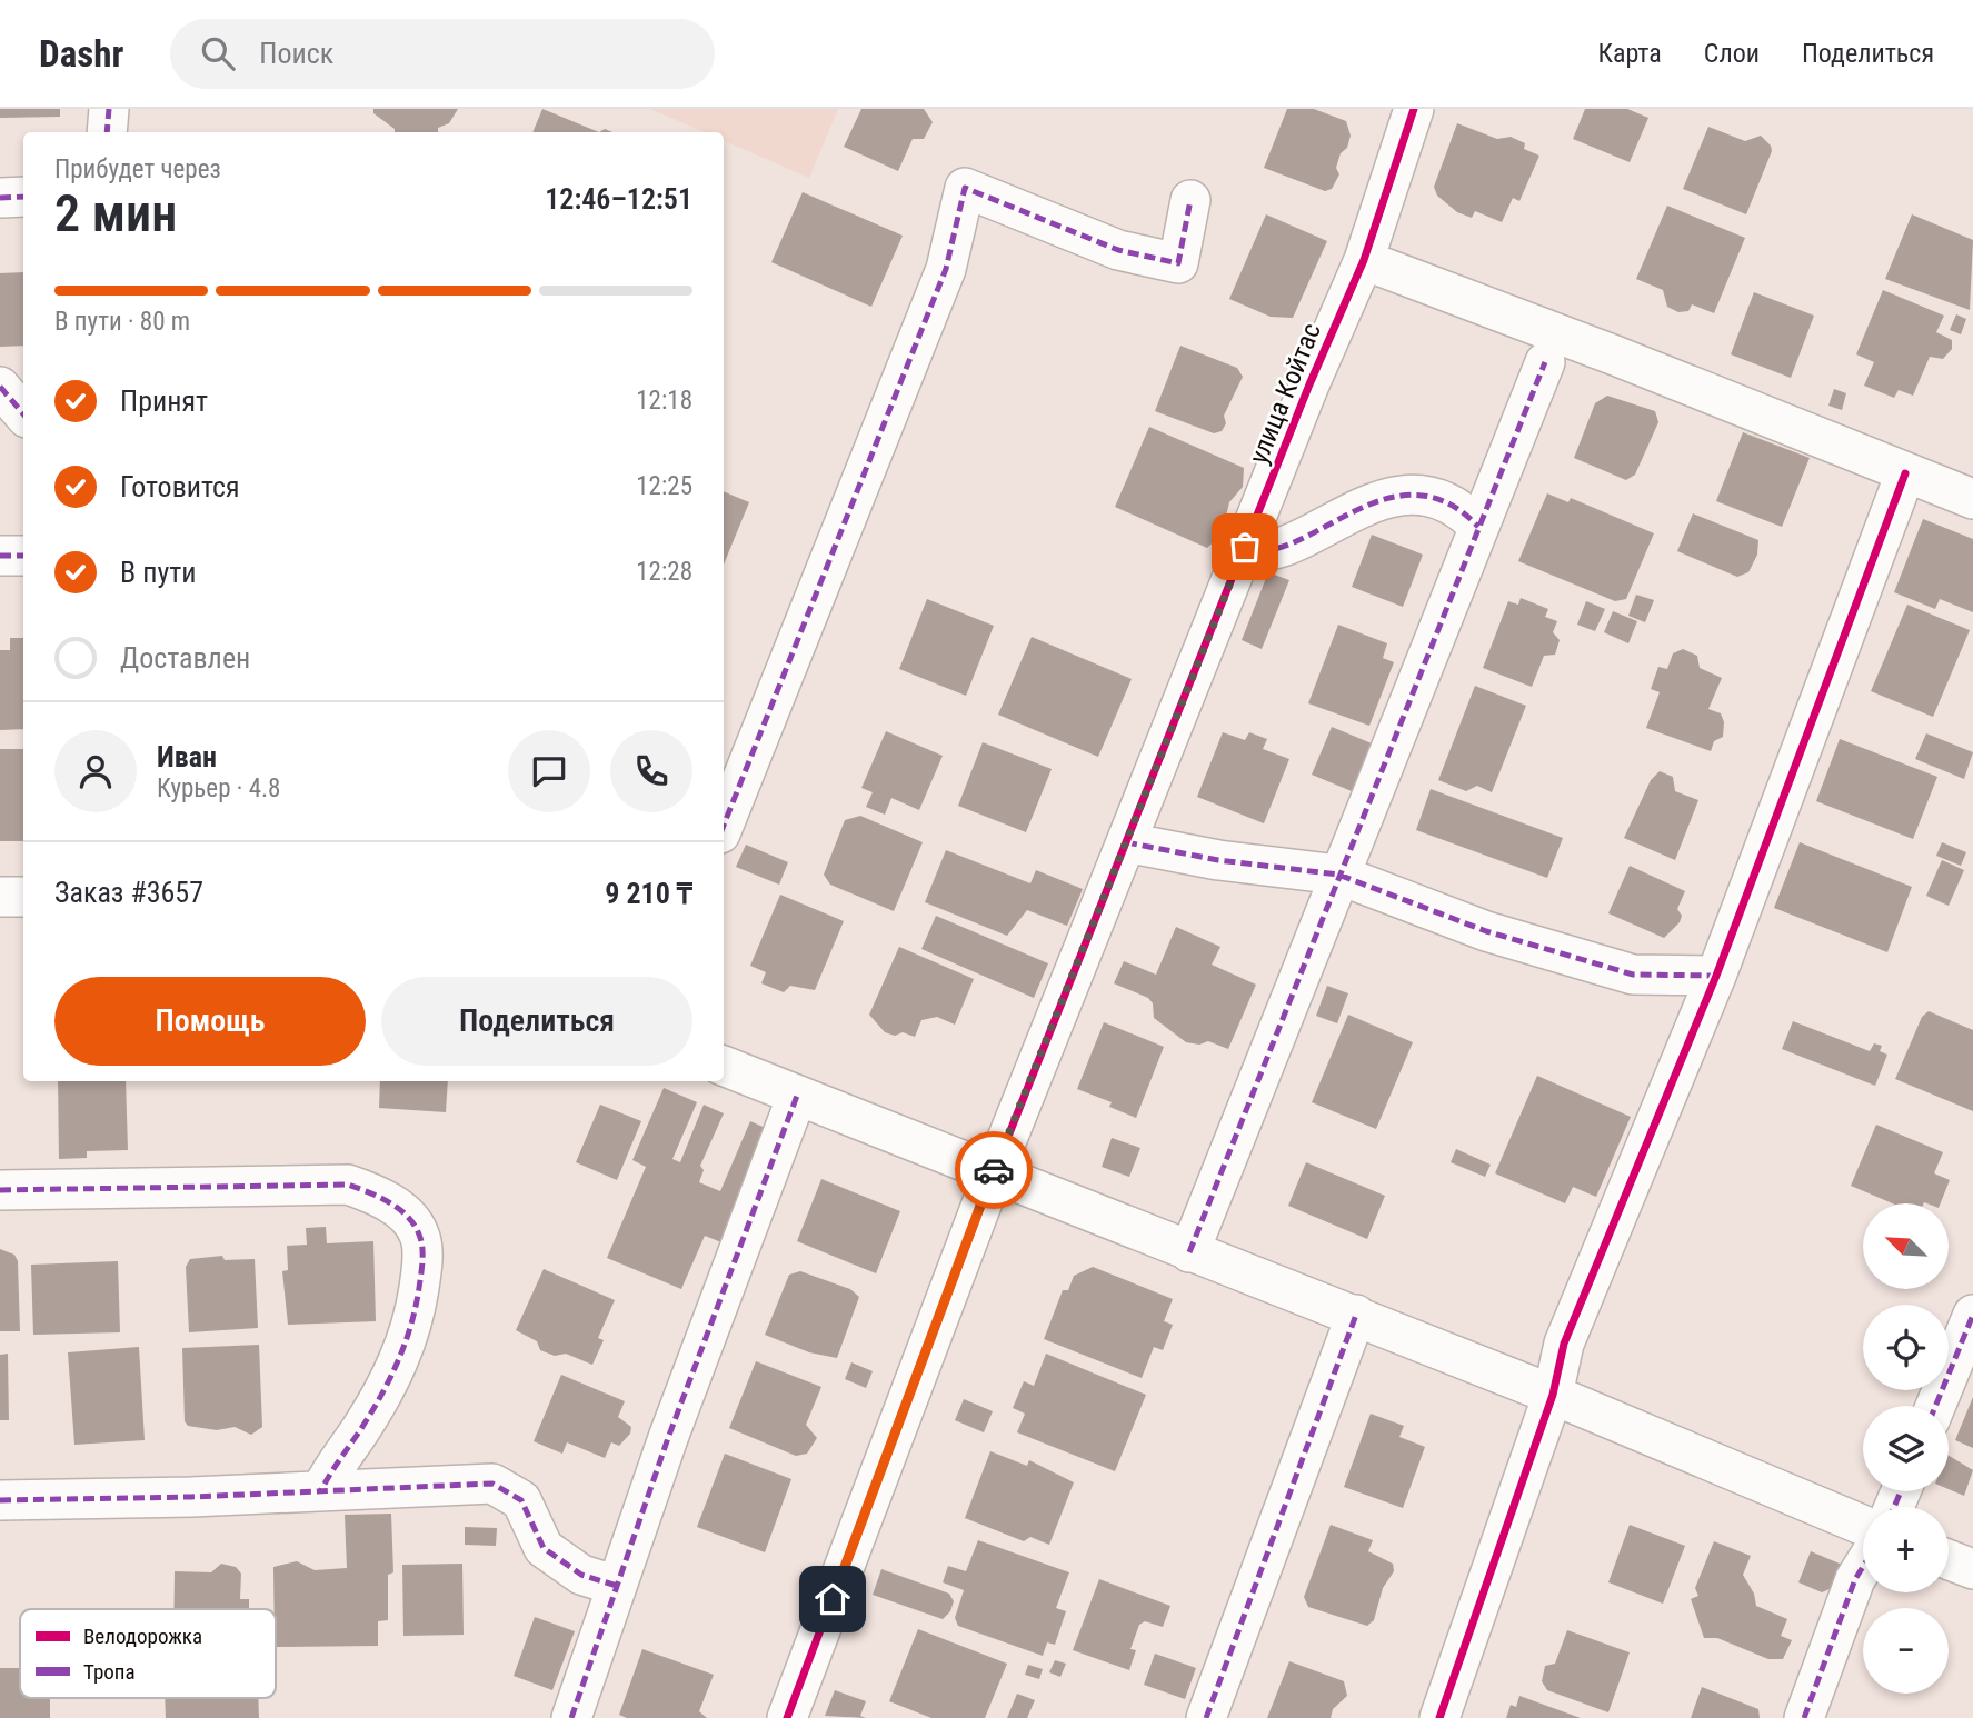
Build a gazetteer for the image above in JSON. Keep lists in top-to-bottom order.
{
  "streets": {
    "street": ["улица Койтас"]
  },
  "legend": ["Велодорожка", "Тропа"],
  "north": "top left",
  "page": {
    "header": "Dashr",
    "search": "Поиск",
    "nav": ["Карта", "Слои", "Поделиться"],
    "heading": ["2 мин", "Прибудет через", "12:46–12:51"],
    "panel": [
      "Иван",
      "Курьер · 4.8",
      "Заказ #3657",
      "9 210 ₸"
    ],
    "bar": "В пути · 80 m",
    "list": [
      ["Принят", "12:18"],
      ["Готовится", "12:25"],
      ["В пути", "12:28"],
      "Доставлен"
    ],
    "buttons": ["Помощь", "Поделиться"],
    "map_buttons": ["+", "−"]
  }
}
